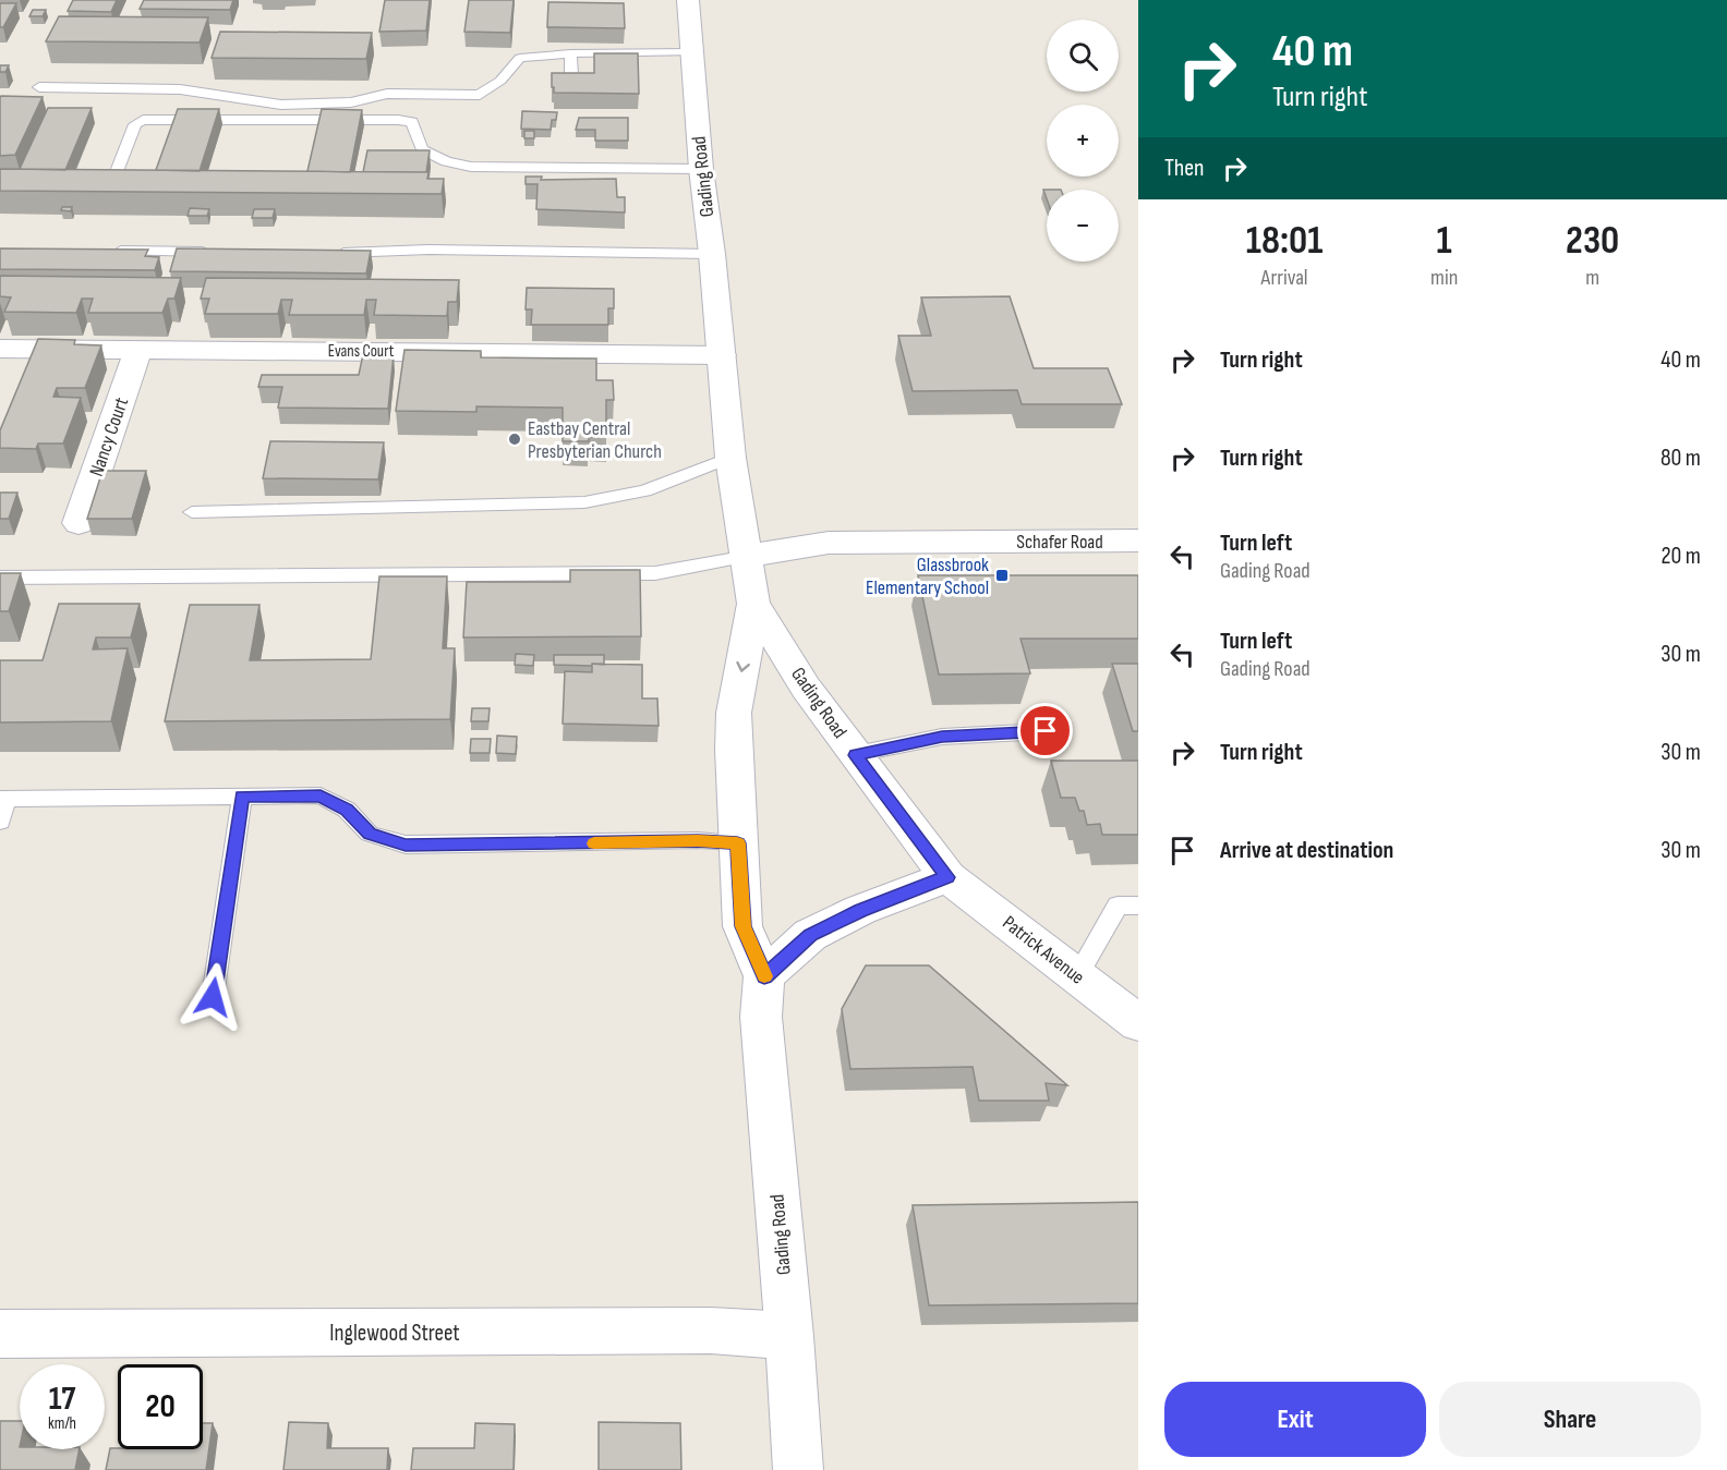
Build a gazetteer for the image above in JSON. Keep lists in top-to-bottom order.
{
  "streets": {
    "street": [
      "Gading Road",
      "Evans Court",
      "Nancy Court",
      "Schafer Road",
      "Patrick Avenue",
      "Inglewood Street"
    ]
  },
  "crossings": [
    ["Gading Road", "Evans Court"],
    ["Gading Road", "Schafer Road"],
    ["Gading Road", "Patrick Avenue"],
    ["Gading Road", "Inglewood Street"],
    ["Evans Court", "Nancy Court"]
  ],
  "places": {
    "other": ["Eastbay Central Presbyterian Church"],
    "transit": ["Glassbrook Elementary School"]
  },
  "page": {
    "turn": ["40 m", "Turn right"],
    "map_buttons": ["+", "−"],
    "then": "Then",
    "eta": [
      "18:01",
      "Arrival",
      "1",
      "min",
      "230",
      "m"
    ],
    "list": [
      {
        "name": "Turn right",
        "value": "40 m"
      },
      {
        "name": "Turn right",
        "value": "80 m"
      },
      {
        "name": "Turn left",
        "note": "Gading Road",
        "value": "20 m"
      },
      {
        "name": "Turn left",
        "note": "Gading Road",
        "value": "30 m"
      },
      {
        "name": "Turn right",
        "value": "30 m"
      },
      {
        "name": "Arrive at destination",
        "value": "30 m"
      }
    ],
    "speed": "17 km/h",
    "limit": "20",
    "buttons": ["Exit", "Share"]
  }
}
